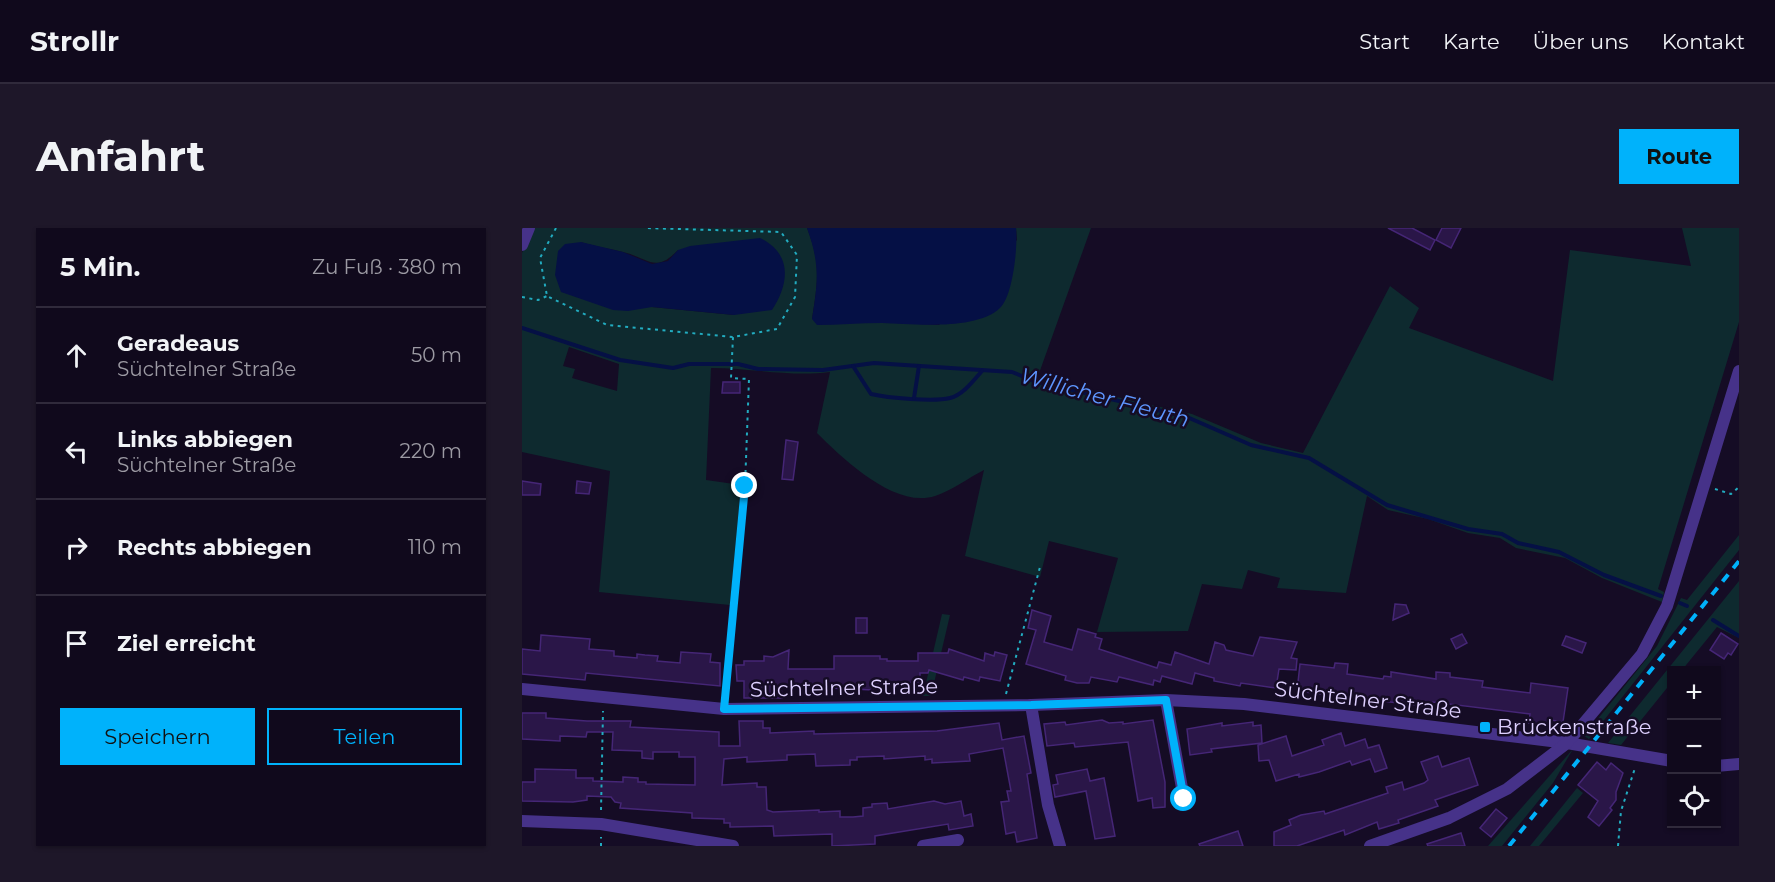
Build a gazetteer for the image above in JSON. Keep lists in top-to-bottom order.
{
  "streets": {
    "street": ["Süchtelner Straße"]
  },
  "water": ["Willicher Fleuth"],
  "places": {
    "transit": ["Brückenstraße"]
  },
  "page": {
    "header": "Strollr",
    "nav": [
      "Start",
      "Karte",
      "Über uns",
      "Kontakt"
    ],
    "buttons": [
      "Route",
      ["Speichern", "Teilen"]
    ],
    "title": "Anfahrt",
    "heading": ["5 Min.", "Zu Fuß · 380 m"],
    "list": [
      ["Geradeaus", "Süchtelner Straße", "50 m"],
      ["Links abbiegen", "Süchtelner Straße", "220 m"],
      ["Rechts abbiegen", "110 m"],
      "Ziel erreicht"
    ],
    "map_buttons": ["+", "−"]
  }
}
